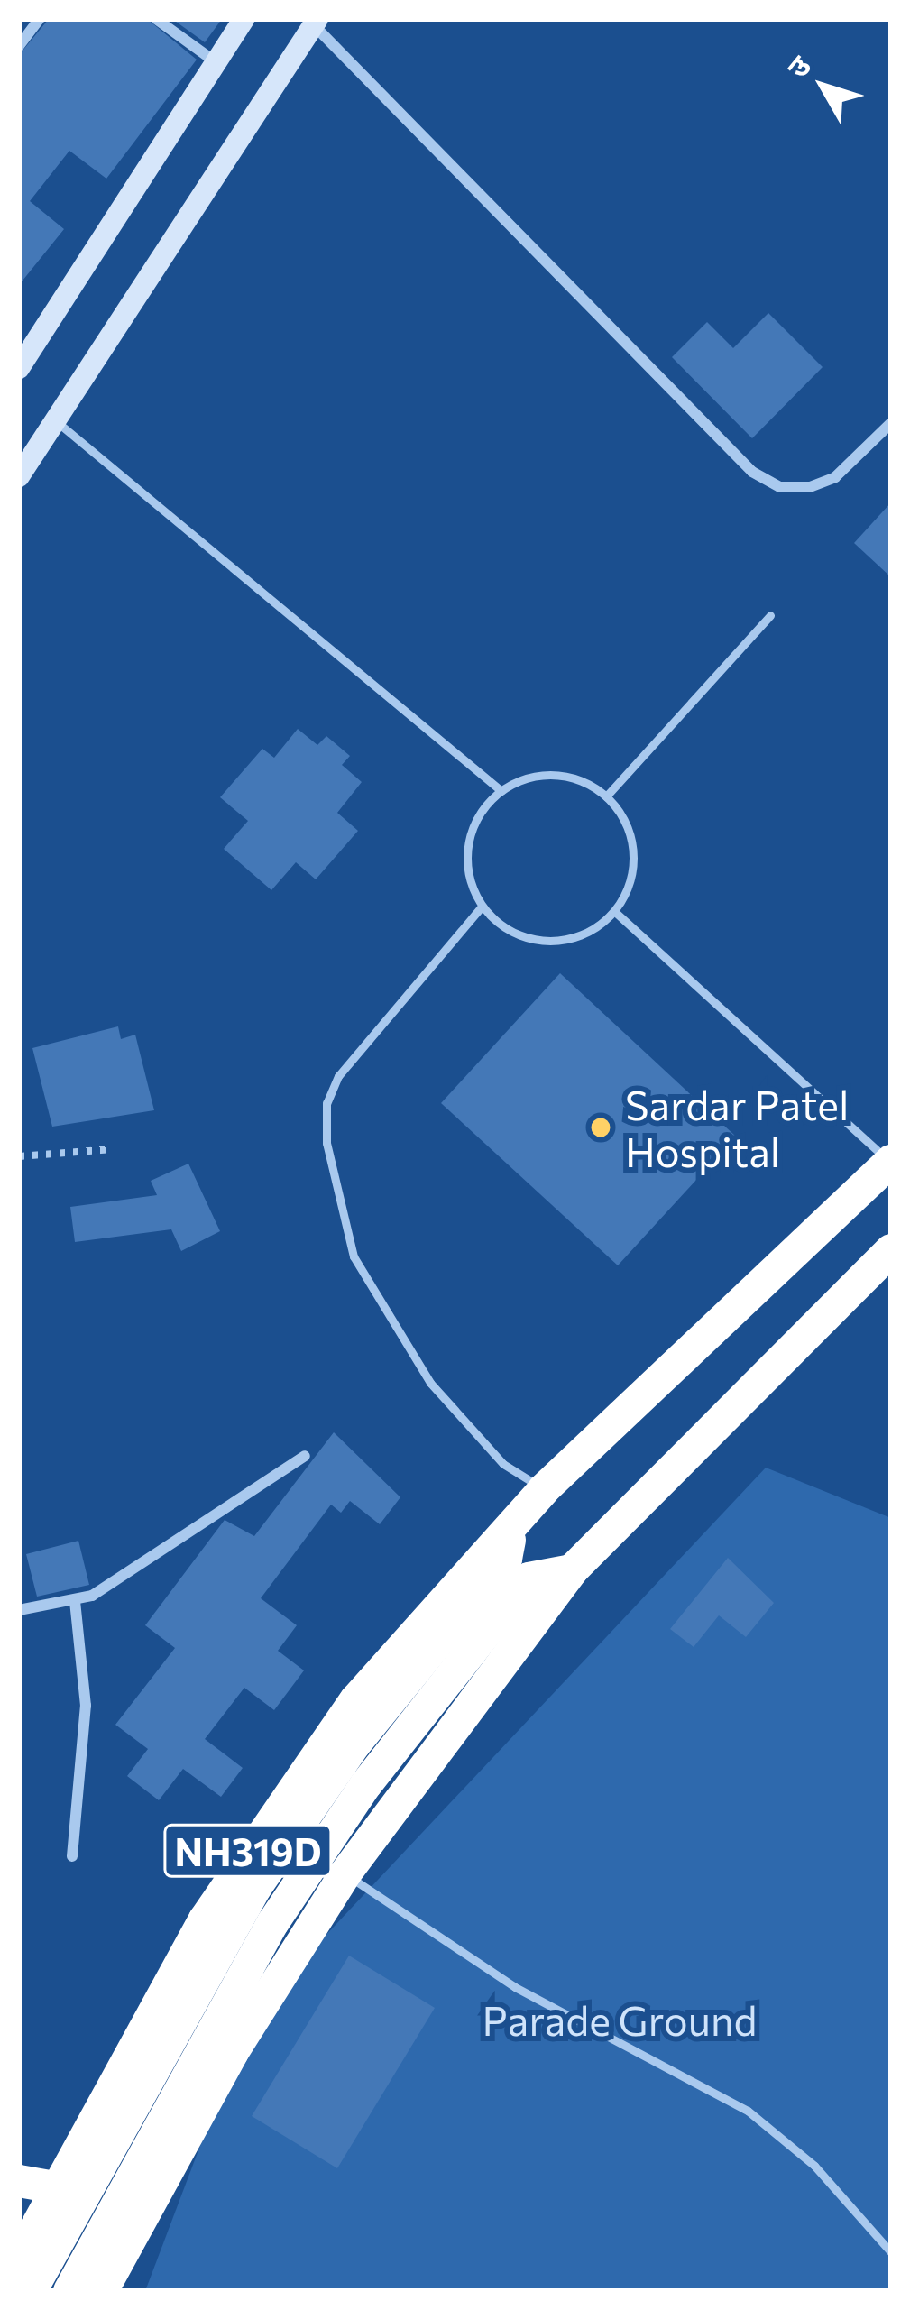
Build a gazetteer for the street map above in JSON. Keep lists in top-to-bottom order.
{
  "streets": {
    "highway": ["NH319D"]
  },
  "parks": ["Parade Ground"],
  "places": ["Sardar Patel Hospital"],
  "north": "top left"
}
